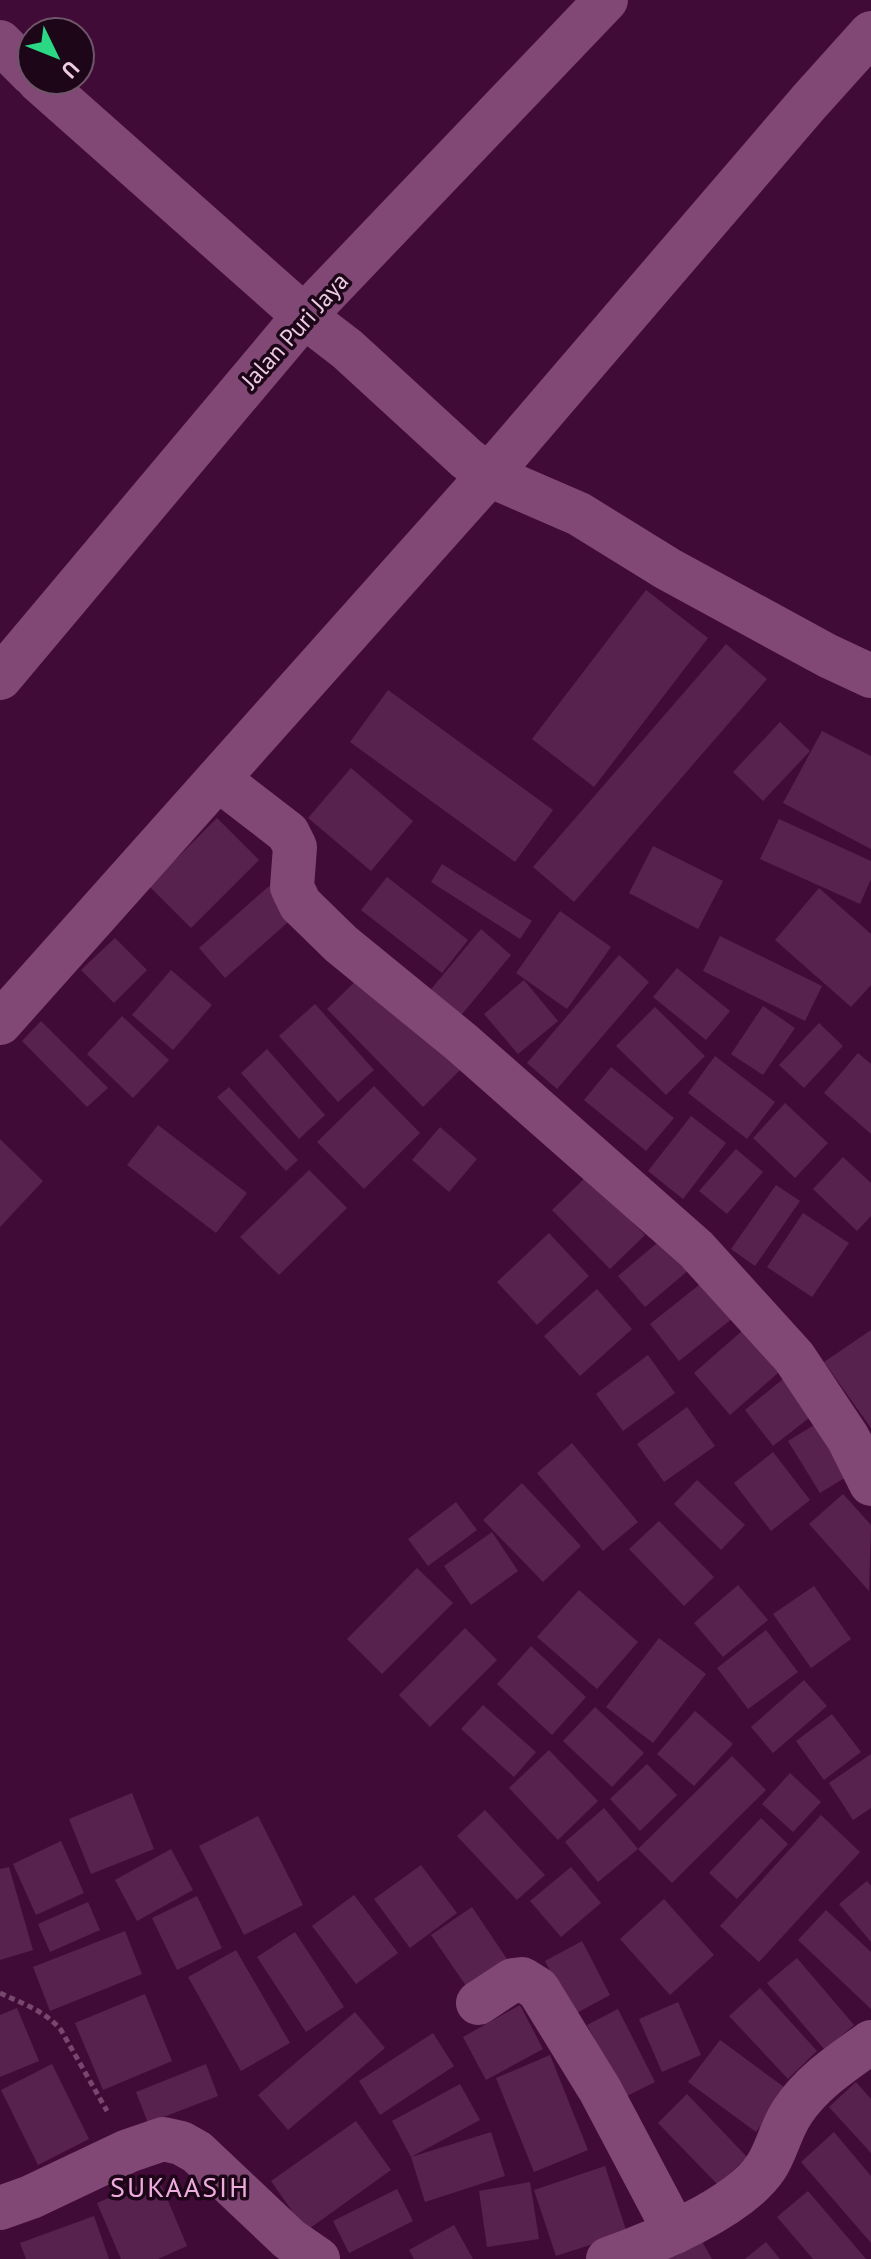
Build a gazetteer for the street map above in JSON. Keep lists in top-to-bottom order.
{
  "streets": {
    "street": ["Jalan Puri Jaya"]
  },
  "districts": ["SUKAASIH"],
  "north": "bottom right"
}
